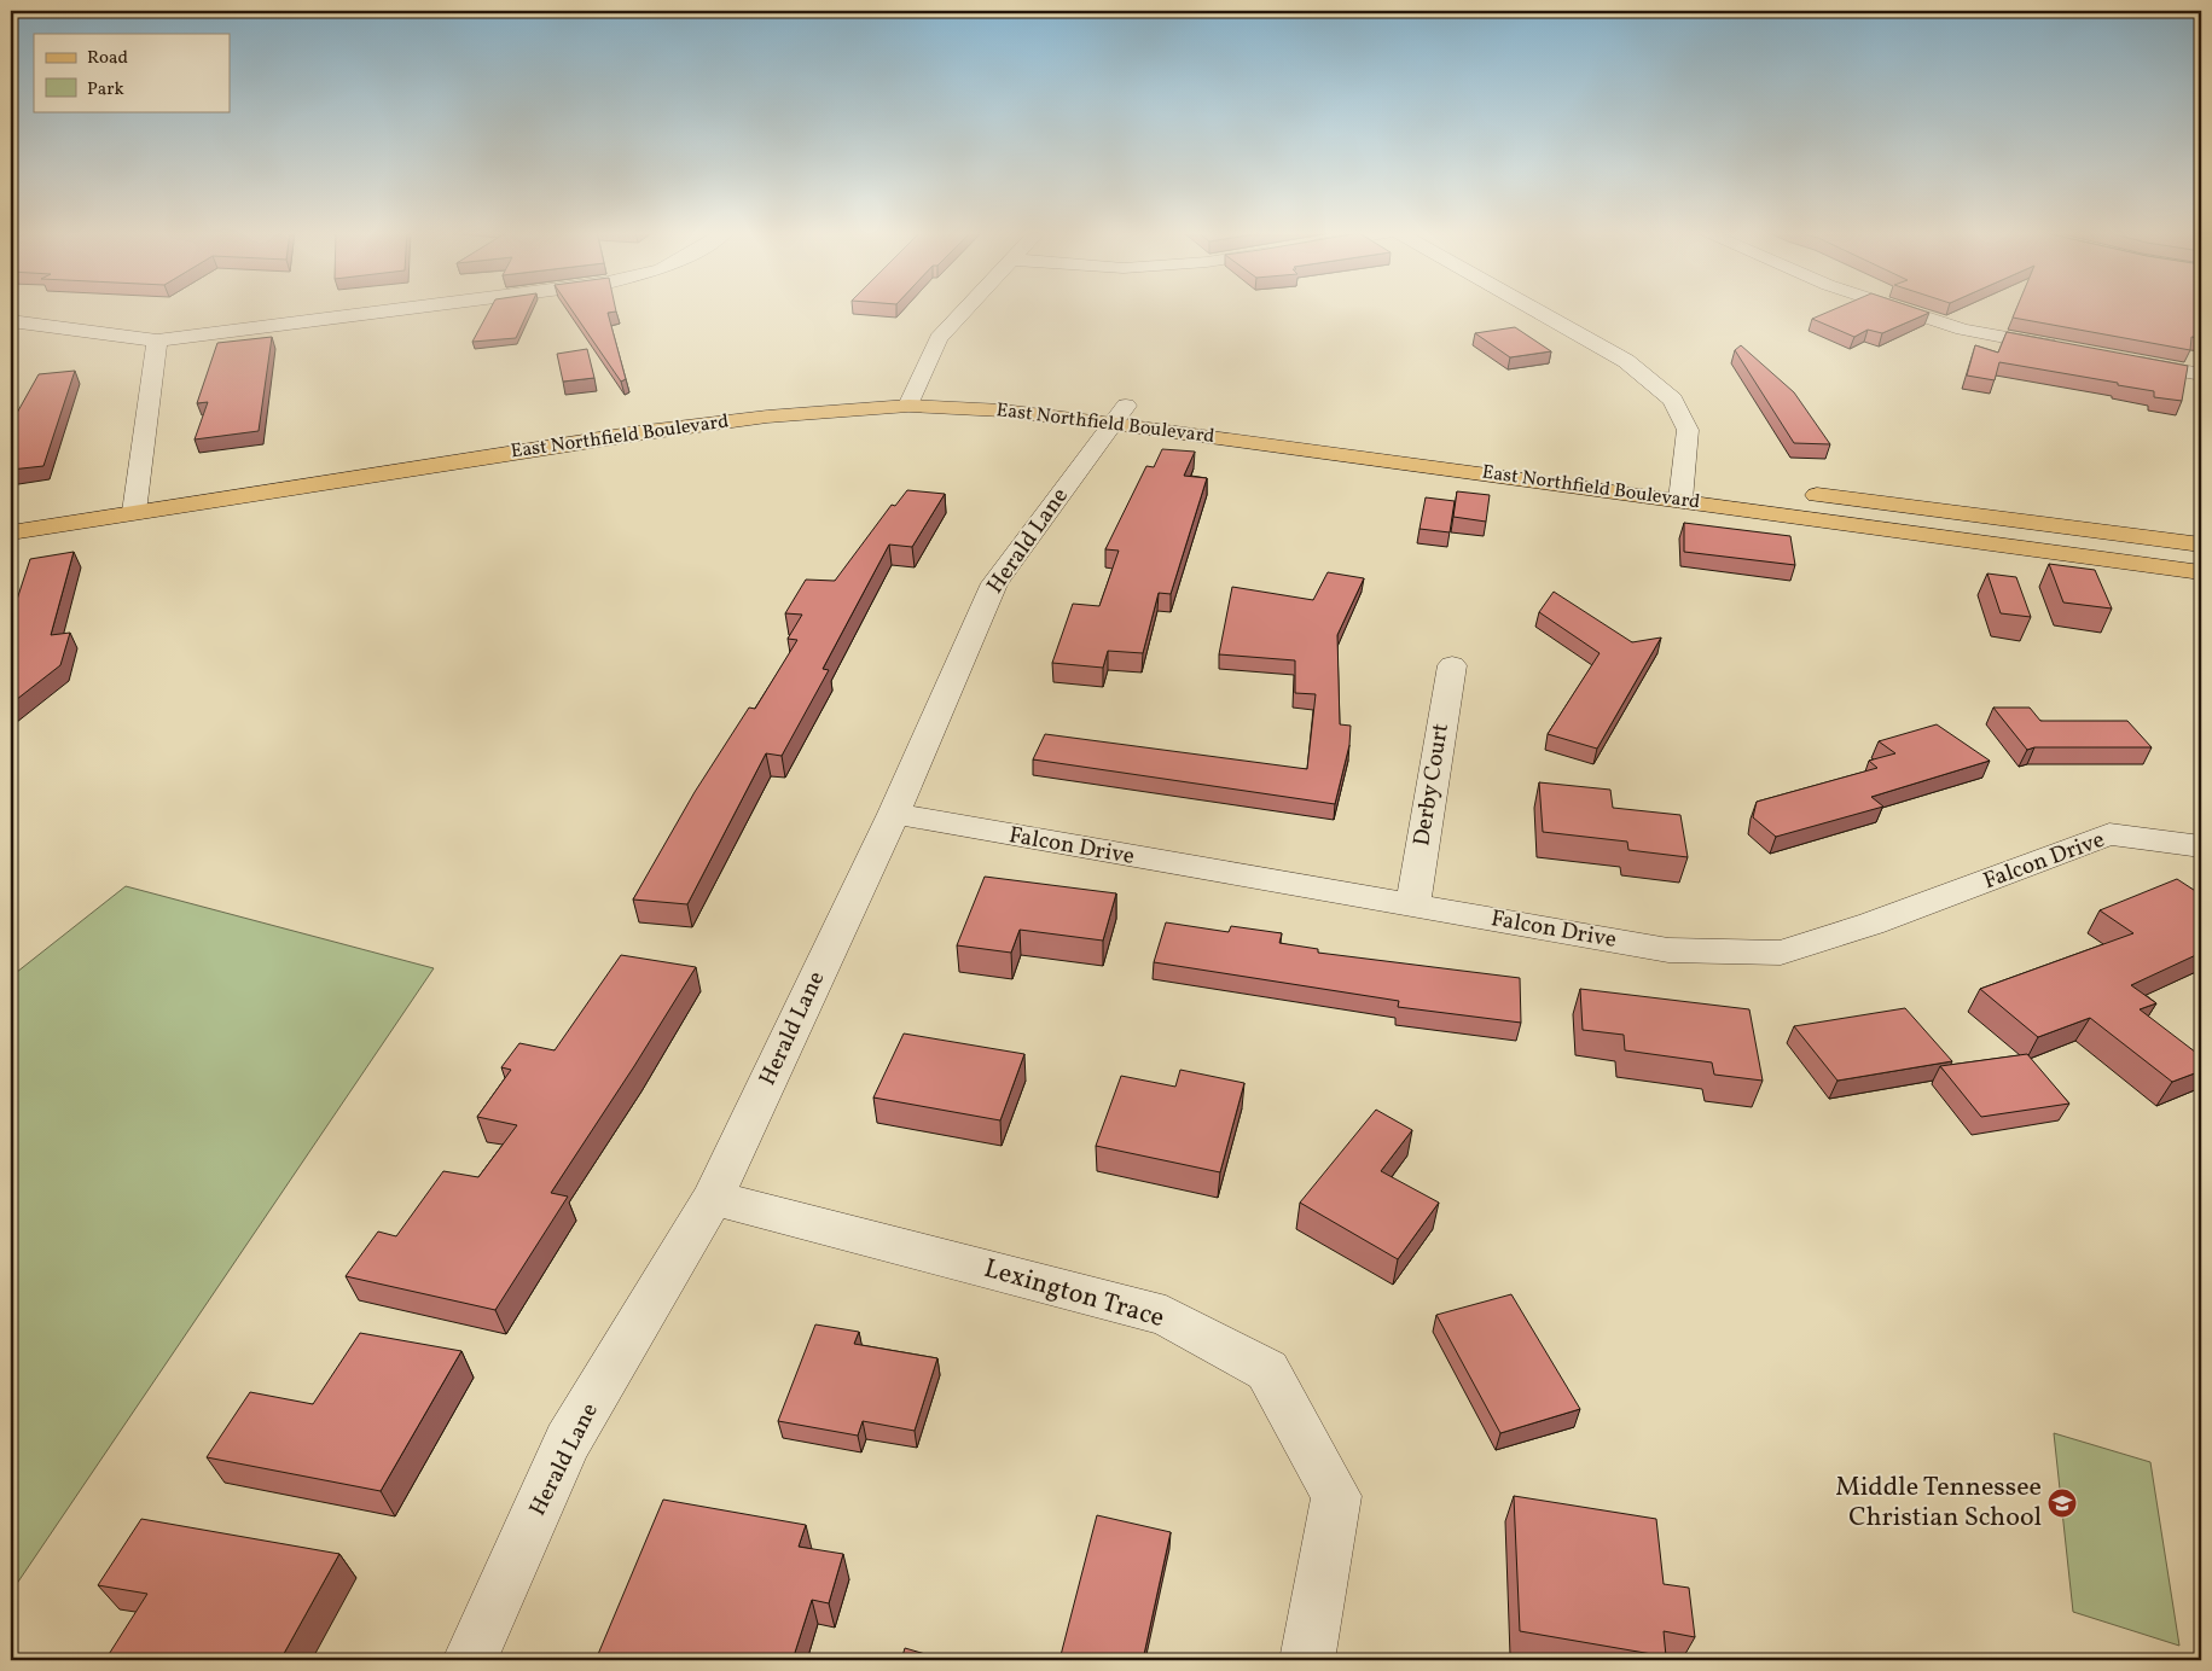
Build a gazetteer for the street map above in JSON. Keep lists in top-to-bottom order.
{
  "streets": {
    "main road": ["East Northfield Boulevard"],
    "street": [
      "Herald Lane",
      "Derby Court",
      "Falcon Drive",
      "Lexington Trace"
    ]
  },
  "crossings": [
    ["East Northfield Boulevard", "Herald Lane"],
    ["Herald Lane", "Falcon Drive"],
    ["Herald Lane", "Lexington Trace"],
    ["Derby Court", "Falcon Drive"]
  ],
  "places": {
    "school or university": ["Middle Tennessee Christian School"]
  },
  "legend": ["Road", "Park"]
}
